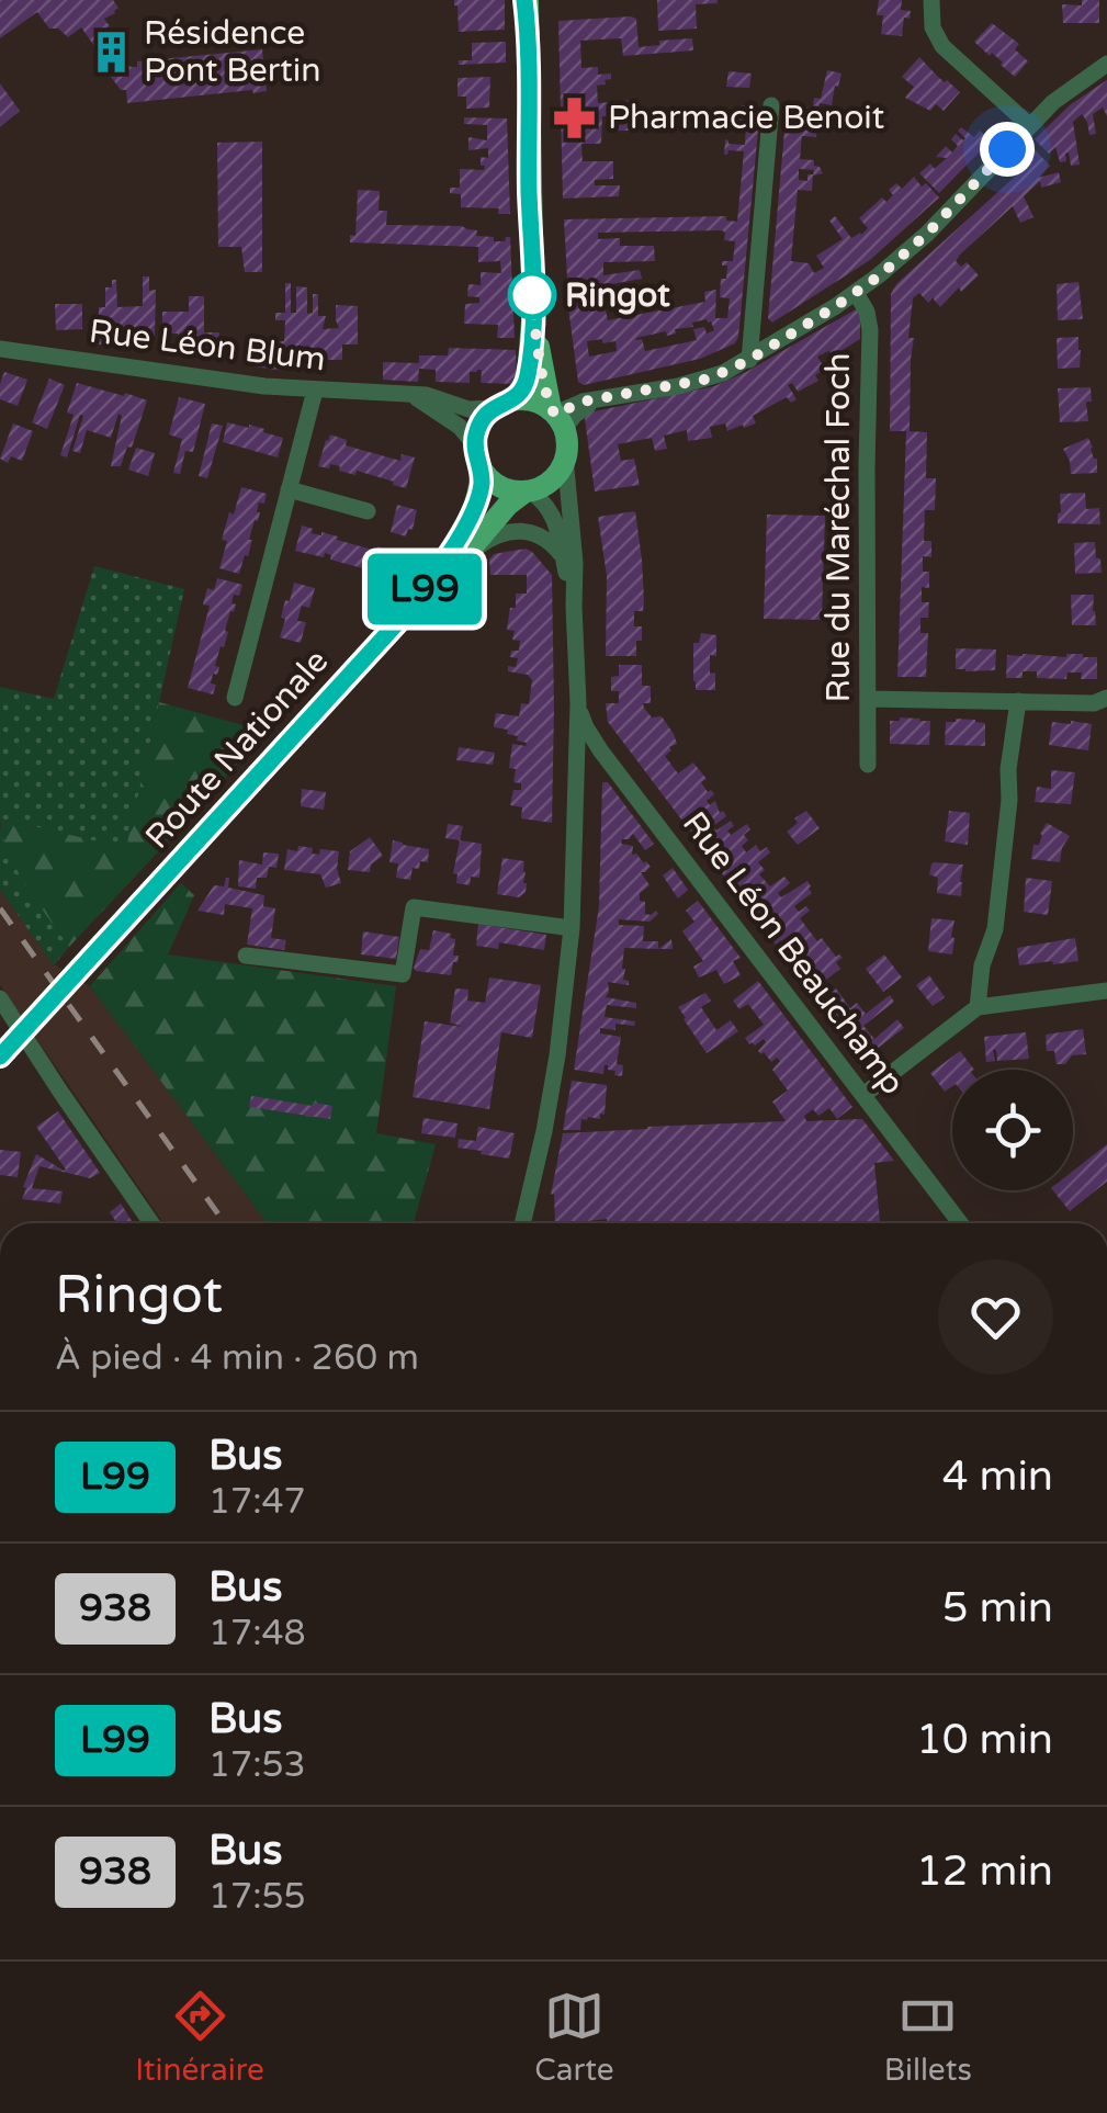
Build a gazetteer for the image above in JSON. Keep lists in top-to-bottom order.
{
  "streets": {
    "main road": ["Route Nationale"],
    "street": ["Rue Léon Blum", "Rue du Maréchal Foch", "Rue Léon Beauchamp"]
  },
  "crossings": [
    ["Rue Léon Blum", "Route Nationale"]
  ],
  "places": {
    "building": ["Résidence Pont Bertin"],
    "pharmacy": ["Pharmacie Benoit"],
    "other": ["Ringot"]
  },
  "lines": ["bus line L99"],
  "page": {
    "on_map": "L99",
    "heading": ["Ringot", "À pied · 4 min · 260 m"],
    "list": [
      {
        "mark": "L99",
        "name": "Bus",
        "note": "17:47",
        "value": "4 min"
      },
      {
        "mark": "938",
        "name": "Bus",
        "note": "17:48",
        "value": "5 min"
      },
      {
        "mark": "L99",
        "name": "Bus",
        "note": "17:53",
        "value": "10 min"
      },
      {
        "mark": "938",
        "name": "Bus",
        "note": "17:55",
        "value": "12 min"
      }
    ],
    "tabs": ["Itinéraire", "Carte", "Billets"]
  }
}
